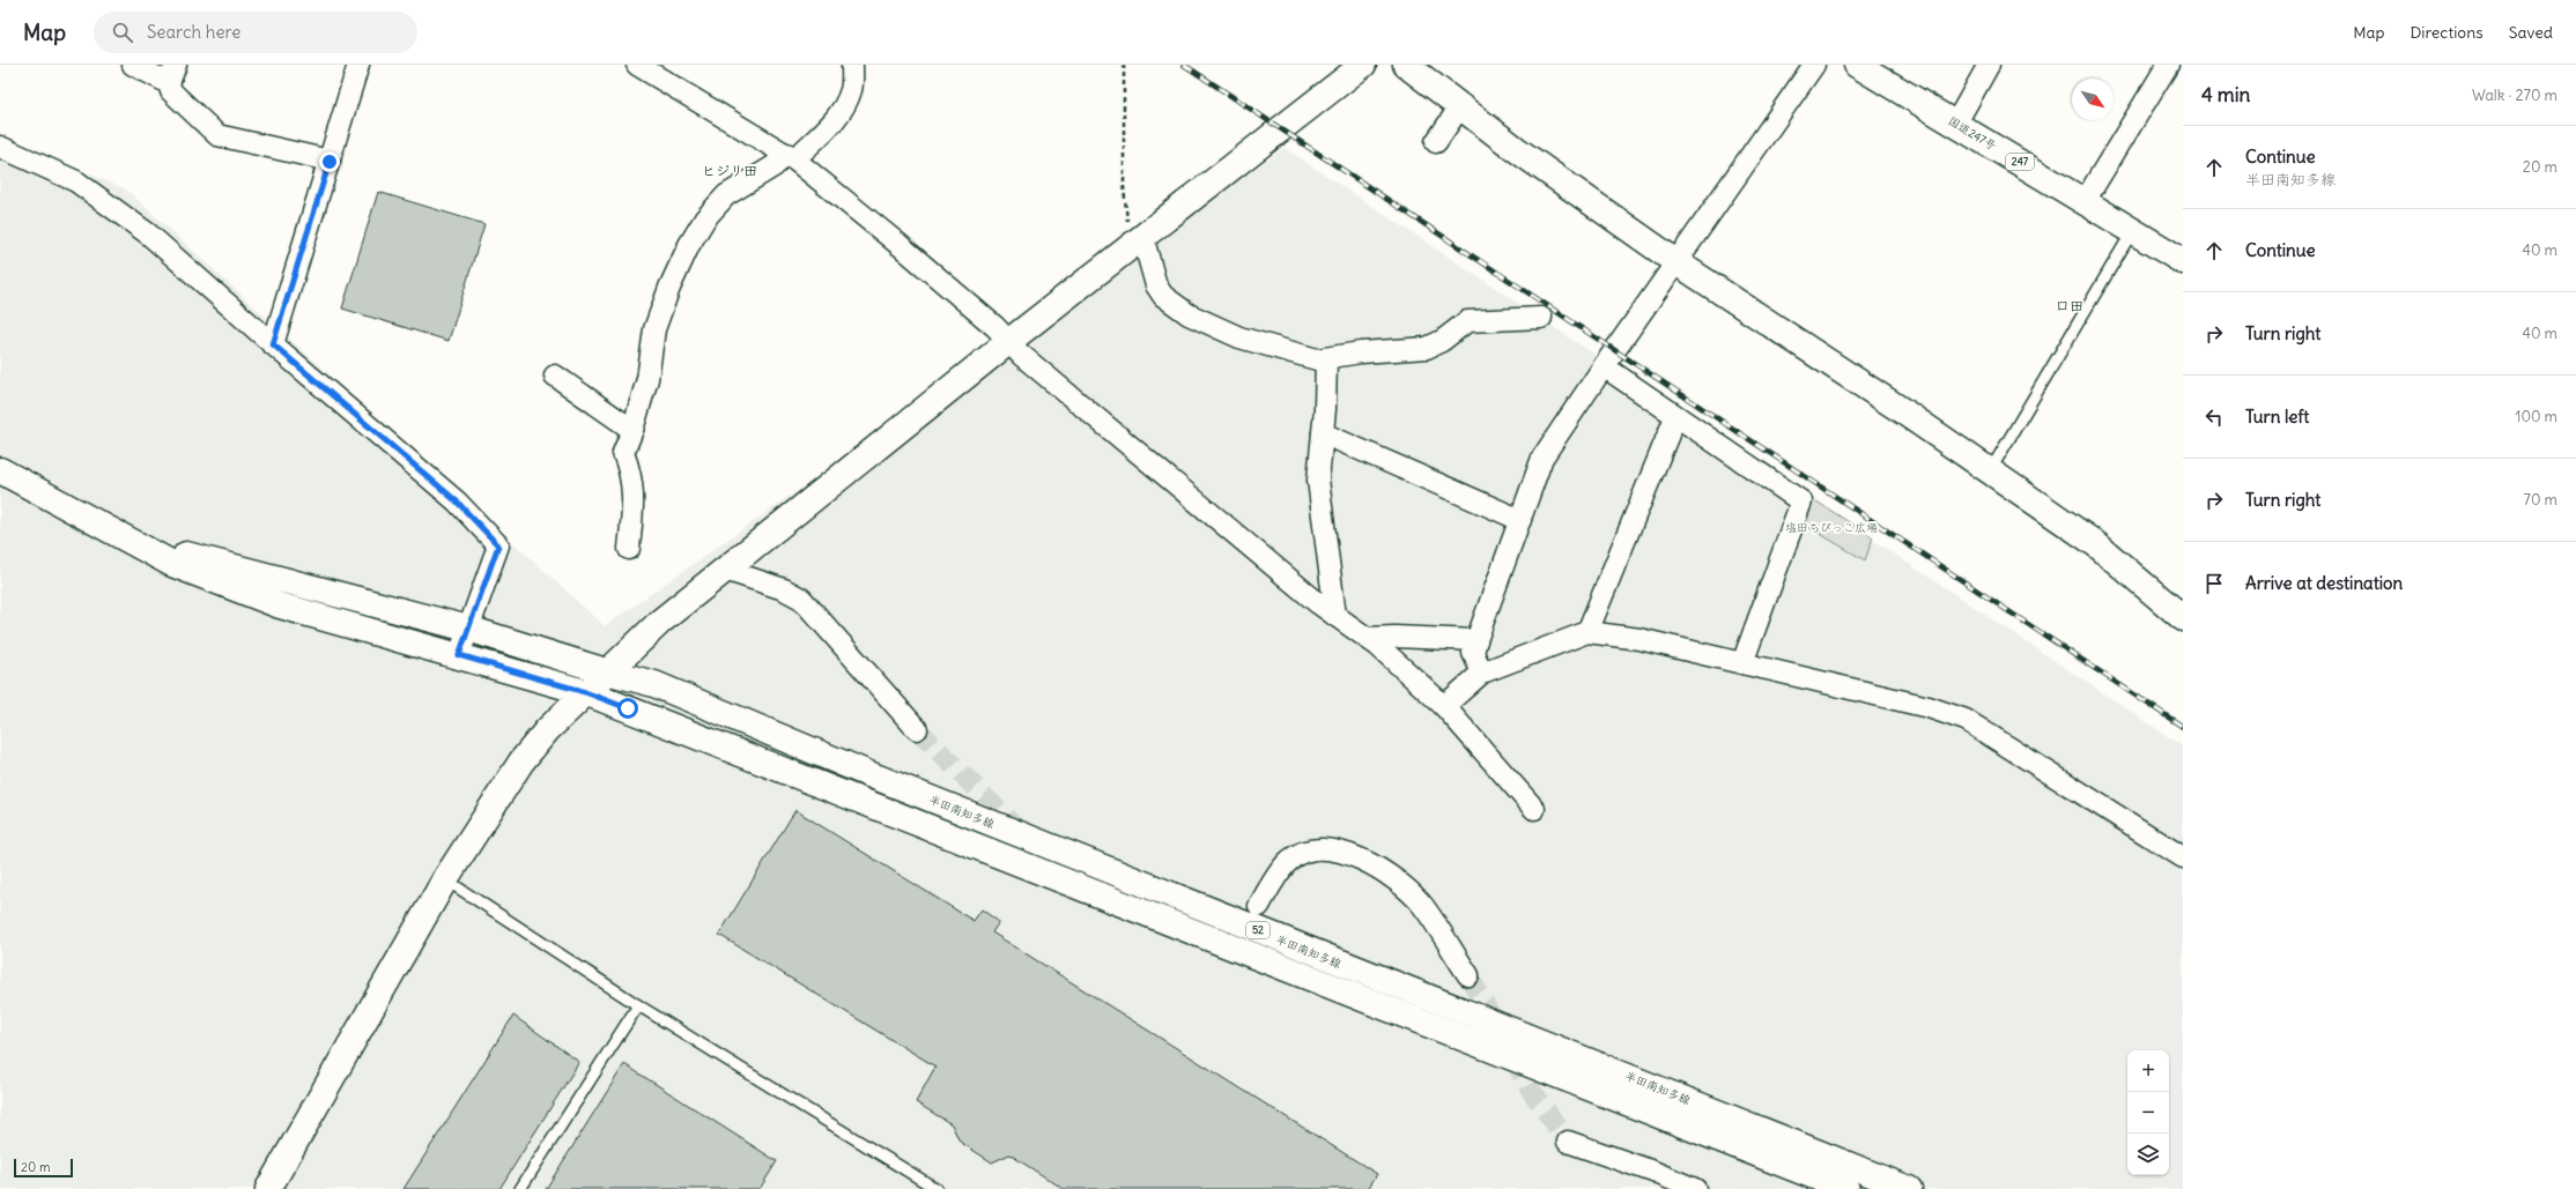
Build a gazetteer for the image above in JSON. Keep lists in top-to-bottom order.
{
  "streets": {
    "main road": [
      "国道247号",
      "247",
      "半田南知多線",
      "52"
    ]
  },
  "districts": ["ヒジリ田", "口田"],
  "parks": ["塩田ちびっこ広場"],
  "scale_bar": "20 m",
  "north": "bottom right",
  "page": {
    "header": "Map",
    "search": "Search here",
    "nav": ["Map", "Directions", "Saved"],
    "heading": ["4 min", "Walk · 270 m"],
    "list": [
      ["Continue", "半田南知多線", "20 m"],
      ["Continue", "40 m"],
      ["Turn right", "40 m"],
      ["Turn left", "100 m"],
      ["Turn right", "70 m"],
      "Arrive at destination"
    ],
    "map_buttons": ["+", "−"],
    "scale": "20 m"
  }
}
